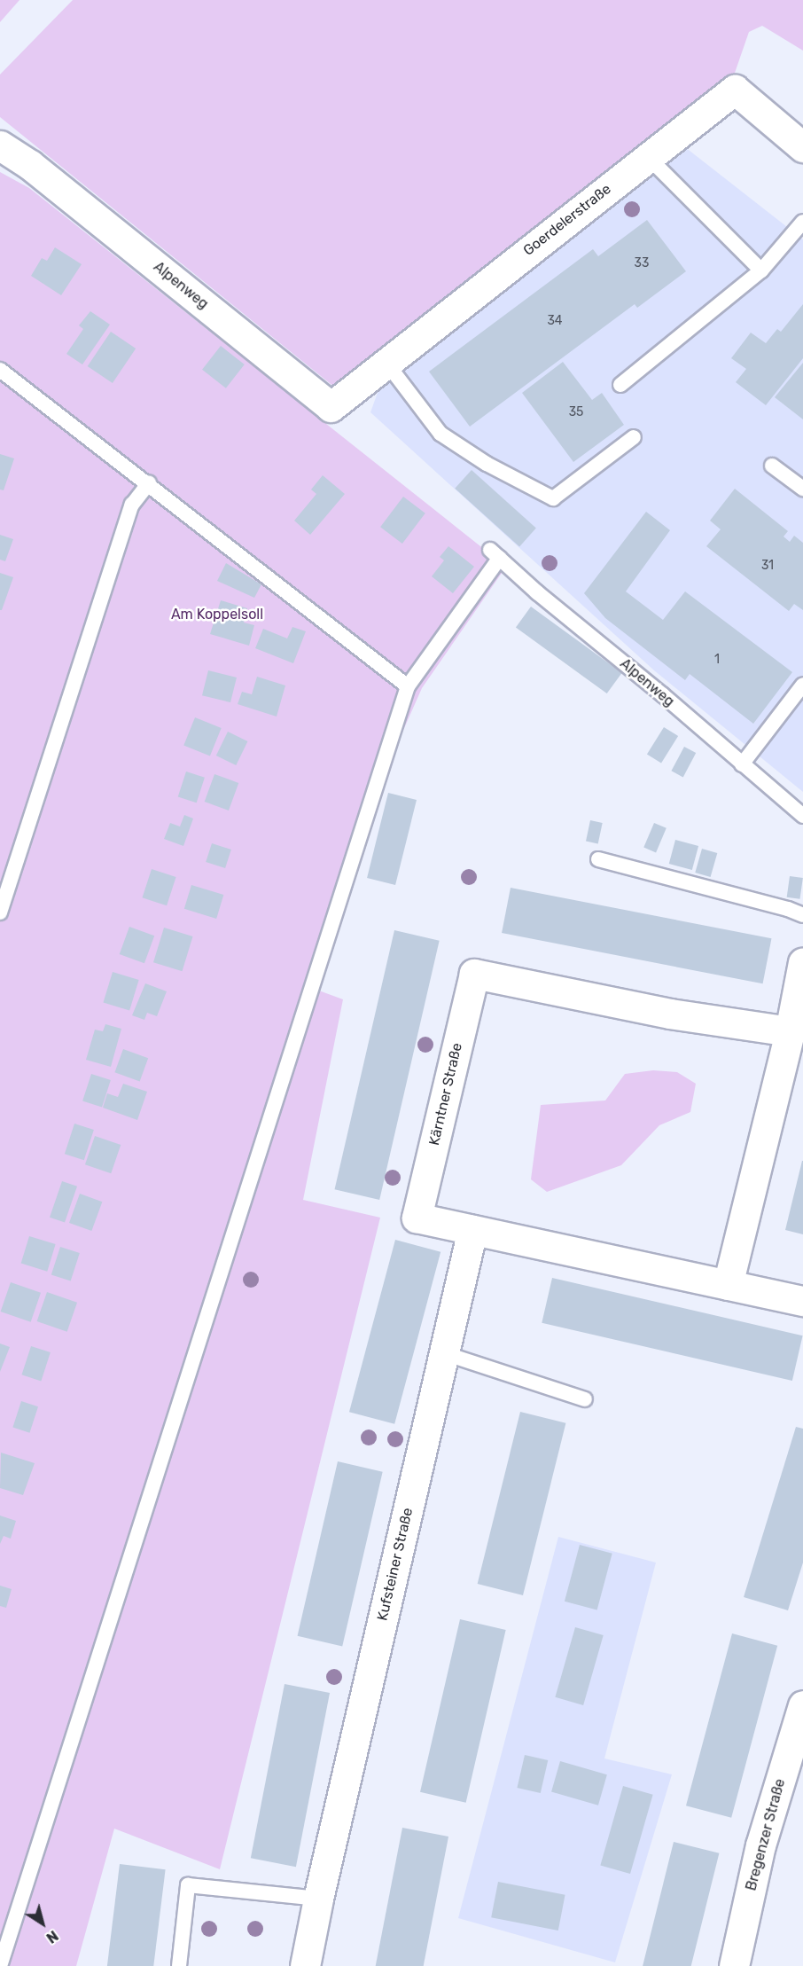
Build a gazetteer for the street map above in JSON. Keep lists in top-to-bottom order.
{
  "streets": {
    "street": [
      "Goerdelerstraße",
      "Alpenweg",
      "Kärntner Straße",
      "Kufsteiner Straße",
      "Bregenzer Straße"
    ]
  },
  "crossings": [
    ["Goerdelerstraße", "Alpenweg"],
    ["Kärntner Straße", "Kufsteiner Straße"]
  ],
  "parks": ["Am Koppelsoll"],
  "house_numbers": [
    "33",
    "34",
    "35",
    "31",
    "1"
  ],
  "north": "bottom right"
}
